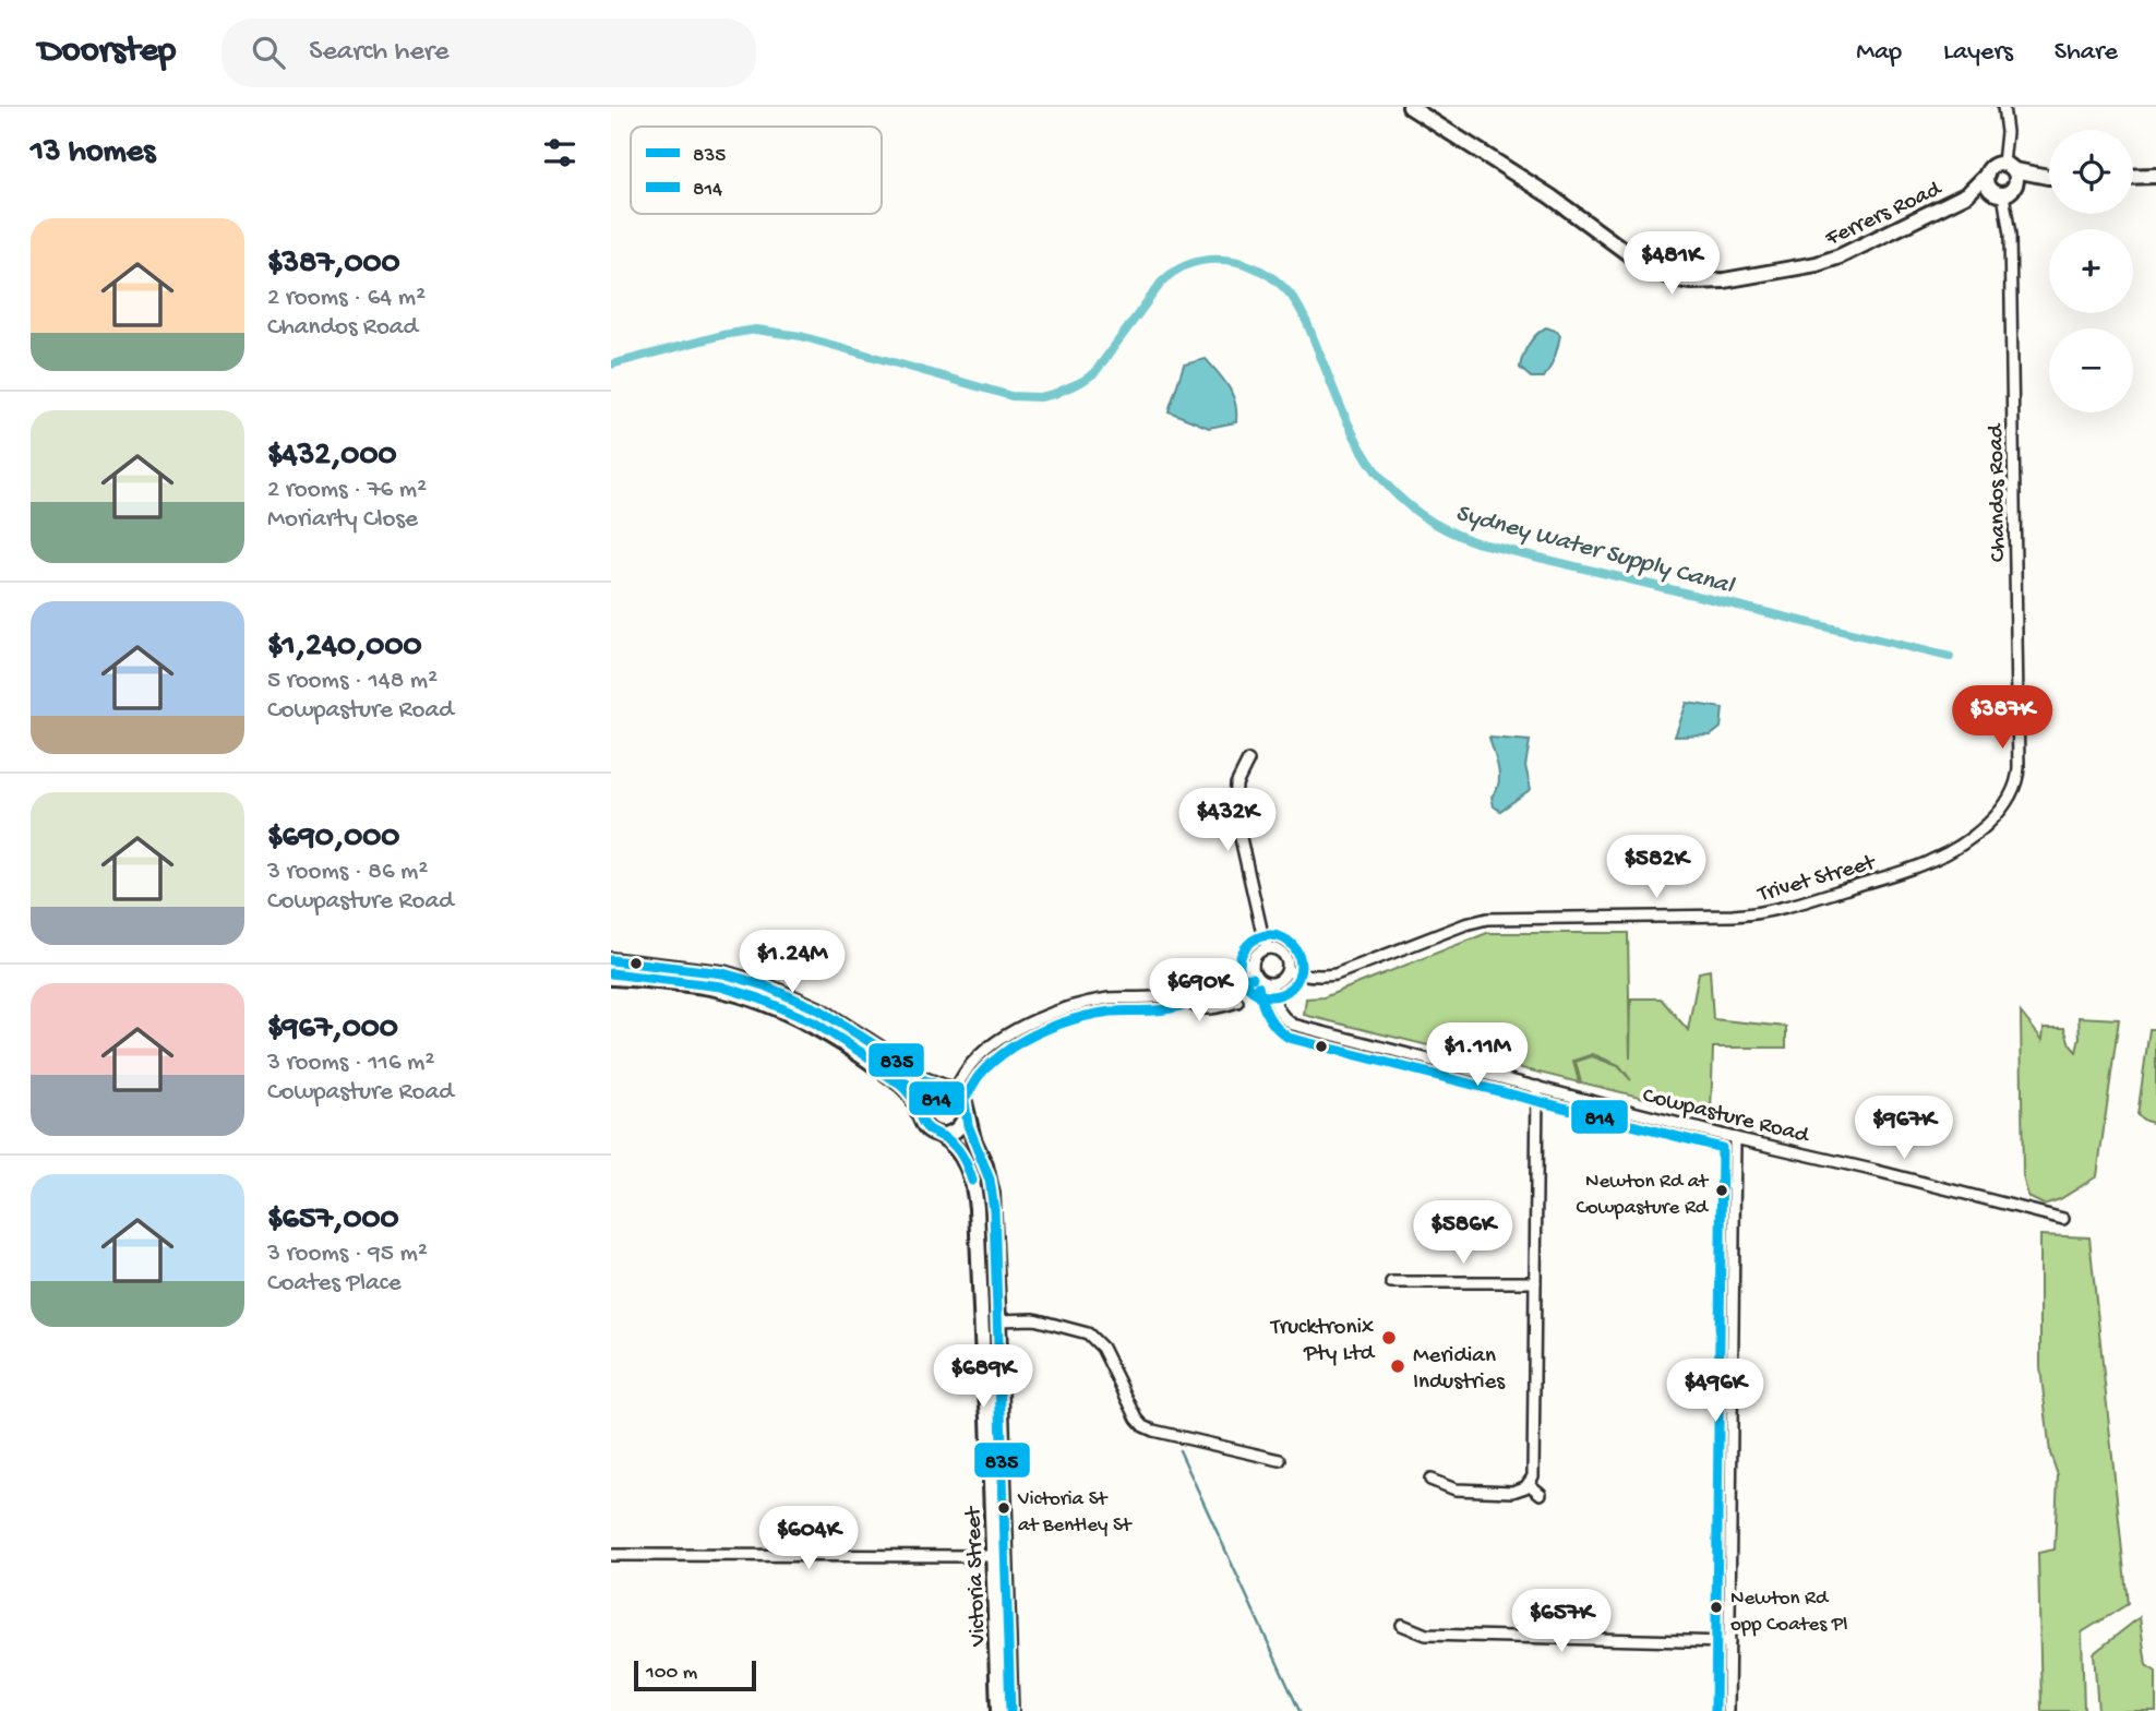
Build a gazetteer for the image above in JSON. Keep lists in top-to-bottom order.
{
  "streets": {
    "main road": ["Ferrers Road", "Victoria Street"],
    "street": ["Chandos Road", "Trivet Street", "Cowpasture Road"]
  },
  "crossings": [
    ["Ferrers Road", "Chandos Road"],
    ["Chandos Road", "Trivet Street"],
    ["Trivet Street", "Cowpasture Road"]
  ],
  "water": ["Sydney Water Supply Canal"],
  "places": [
    "Newton Rd at Cowpasture Rd",
    "Trucktronix Pty Ltd",
    "Meridian Industries",
    "Victoria St at Bentley St",
    "Newton Rd opp Coates Pl"
  ],
  "lines": ["transit line 814", "transit line 835"],
  "legend": ["835", "814"],
  "scale_bar": "100 m",
  "page": {
    "header": "Doorstep",
    "search": "Search here",
    "nav": ["Map", "Layers", "Share"],
    "heading": "13 homes",
    "map_buttons": ["+", "−"],
    "list": [
      {
        "name": "$387,000",
        "note": "2 rooms · 64 m² · Chandos Road"
      },
      {
        "name": "$432,000",
        "note": "2 rooms · 76 m² · Moriarty Close"
      },
      {
        "name": "$1,240,000",
        "note": "5 rooms · 148 m² · Cowpasture Road"
      },
      {
        "name": "$690,000",
        "note": "3 rooms · 86 m² · Cowpasture Road"
      },
      {
        "name": "$967,000",
        "note": "3 rooms · 116 m² · Cowpasture Road"
      },
      {
        "name": "$657,000",
        "note": "3 rooms · 95 m² · Coates Place"
      }
    ],
    "price": [
      "$481K",
      "$387K",
      "$432K",
      "$582K",
      "$1.24M",
      "$690K",
      "$1.11M",
      "$967K",
      "$586K",
      "$689K",
      "$496K",
      "$604K",
      "$657K"
    ],
    "scale": "100 m"
  }
}
